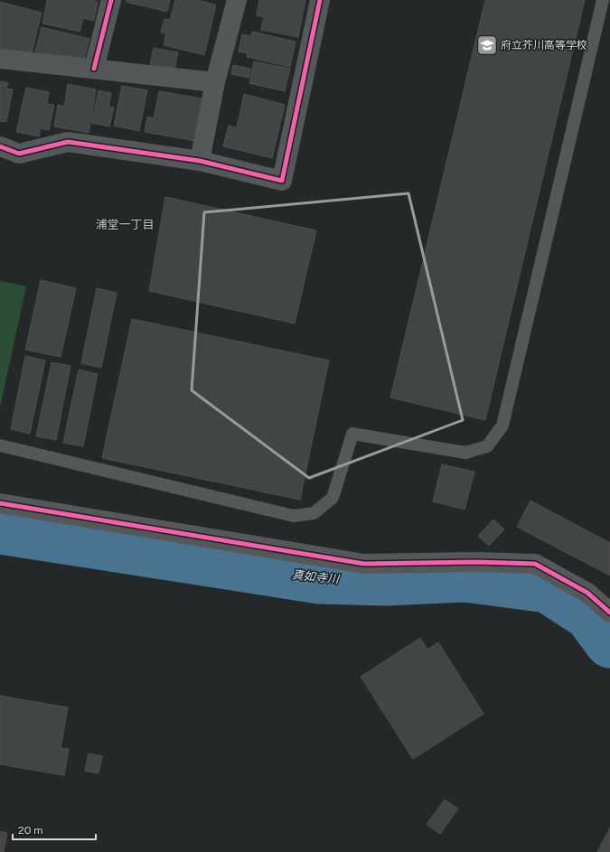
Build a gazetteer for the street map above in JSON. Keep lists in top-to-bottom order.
{
  "districts": ["浦堂一丁目"],
  "water": ["真如寺川"],
  "places": {
    "school or university": ["府立芥川高等学校"]
  },
  "scale_bar": "20 m"
}
